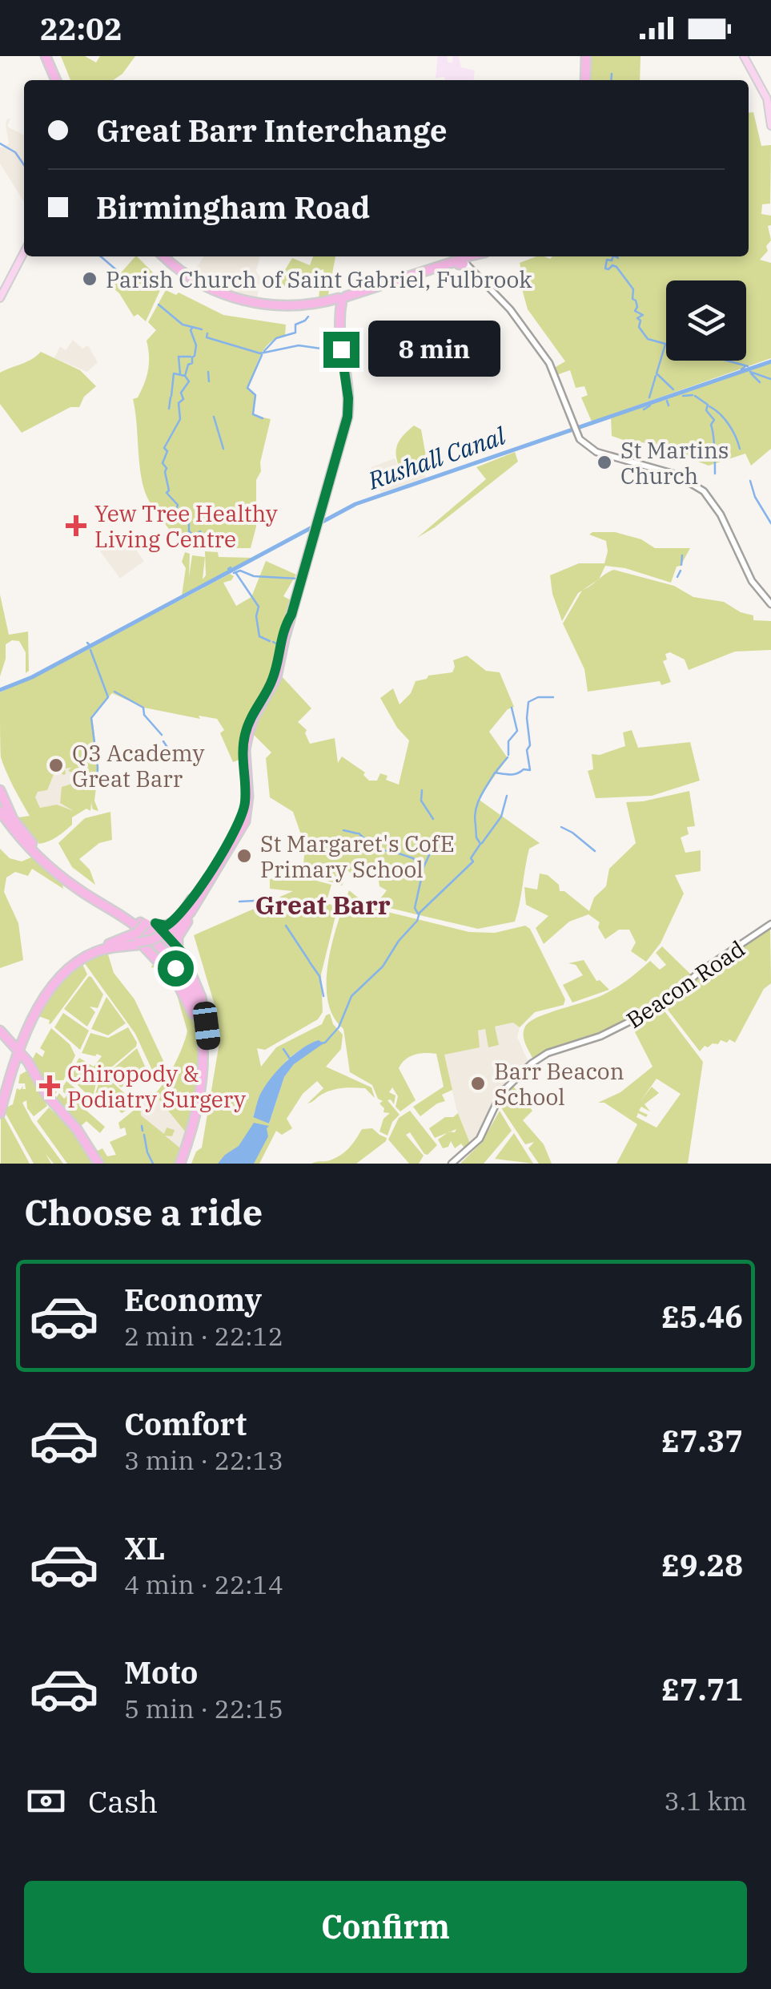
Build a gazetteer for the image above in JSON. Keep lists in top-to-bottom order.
{
  "streets": {
    "main road": ["Beacon Road"]
  },
  "districts": ["Great Barr"],
  "water": ["Rushall Canal"],
  "places": {
    "other": [
      "Parish Church of Saint Gabriel, Fulbrook",
      "St Martins Church",
      "Q3 Academy Great Barr",
      "St Margaret's CofE Primary School",
      "Barr Beacon School"
    ],
    "health": ["Yew Tree Healthy Living Centre", "Chiropody & Podiatry Surgery"]
  },
  "page": {
    "status": "22:02",
    "banner": ["Great Barr Interchange", "Birmingham Road"],
    "bubble": "8 min",
    "heading": "Choose a ride",
    "list": [
      {
        "name": "Economy",
        "note": "2 min · 22:12",
        "value": "£5.46"
      },
      {
        "name": "Comfort",
        "note": "3 min · 22:13",
        "value": "£7.37"
      },
      {
        "name": "XL",
        "note": "4 min · 22:14",
        "value": "£9.28"
      },
      {
        "name": "Moto",
        "note": "5 min · 22:15",
        "value": "£7.71"
      }
    ],
    "pay": ["Cash", "3.1 km"],
    "buttons": "Confirm"
  }
}
